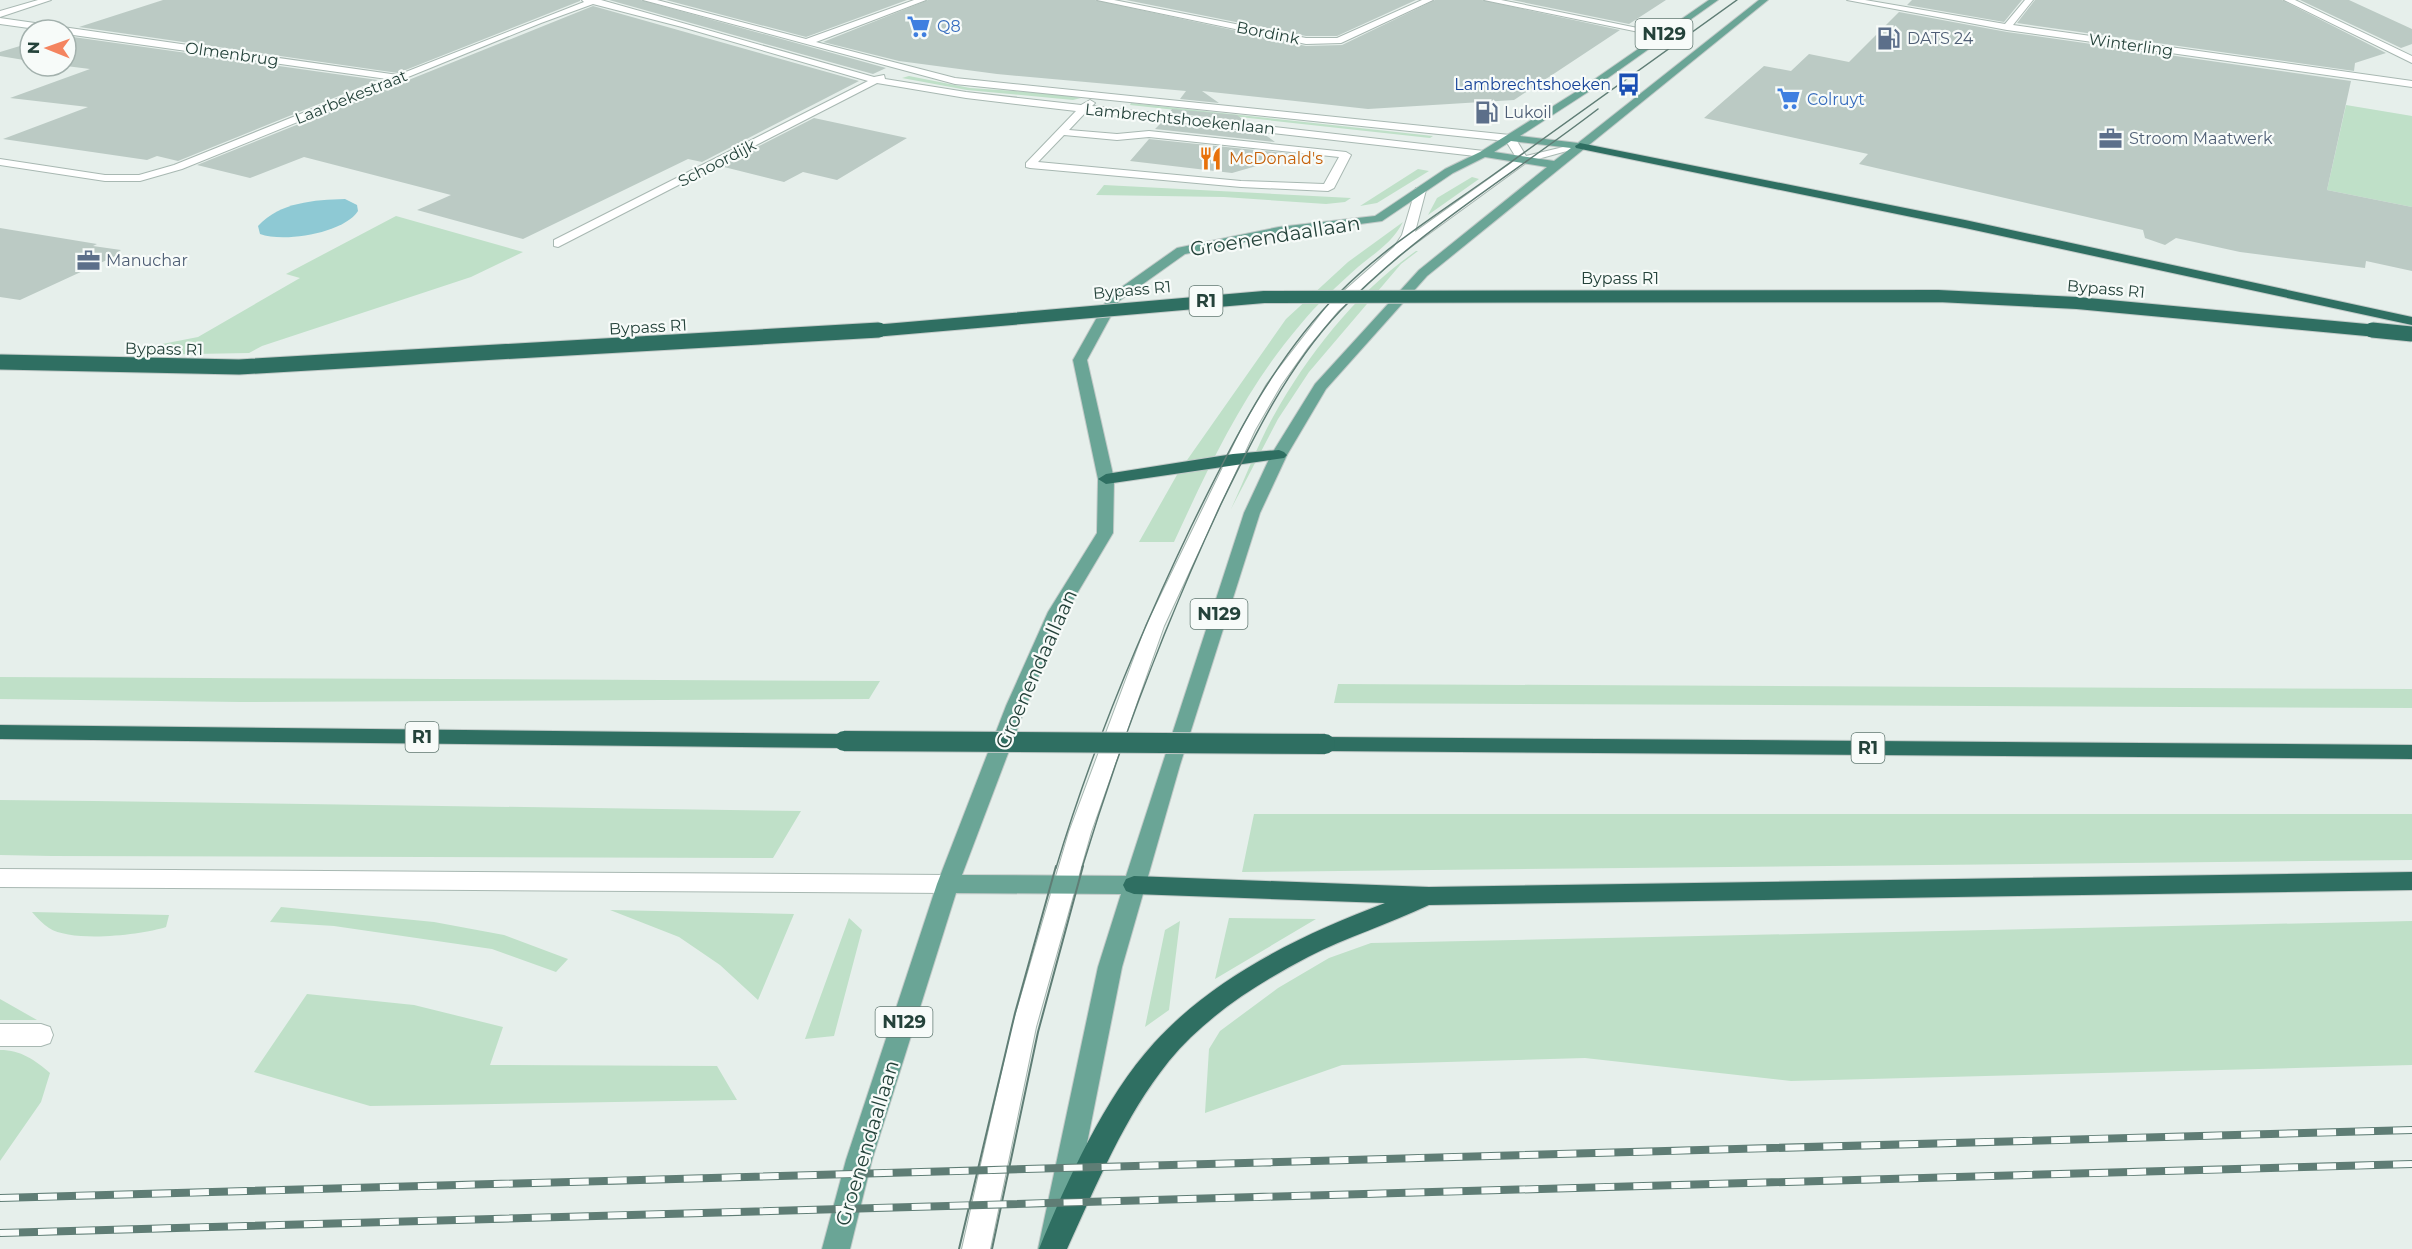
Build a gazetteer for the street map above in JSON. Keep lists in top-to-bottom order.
{
  "streets": {
    "highway": ["Bypass R1", "R1"],
    "main road": ["N129", "Groenendaallaan"],
    "street": [
      "Bordink",
      "Winterling",
      "Olmenbrug",
      "Laarbekestraat",
      "Lambrechtshoekenlaan",
      "Schoordijk"
    ]
  },
  "crossings": [
    ["Olmenbrug", "Laarbekestraat"],
    ["Laarbekestraat", "Lambrechtshoekenlaan"],
    ["Lambrechtshoekenlaan", "Schoordijk"],
    ["Lambrechtshoekenlaan", "Groenendaallaan"]
  ],
  "places": {
    "supermarket": ["Q8", "Colruyt"],
    "fuel station": ["DATS 24", "Lukoil"],
    "bus stop": ["Lambrechtshoeken"],
    "office": ["Stroom Maatwerk", "Manuchar"],
    "restaurant": ["McDonald's"]
  },
  "north": "left"
}
